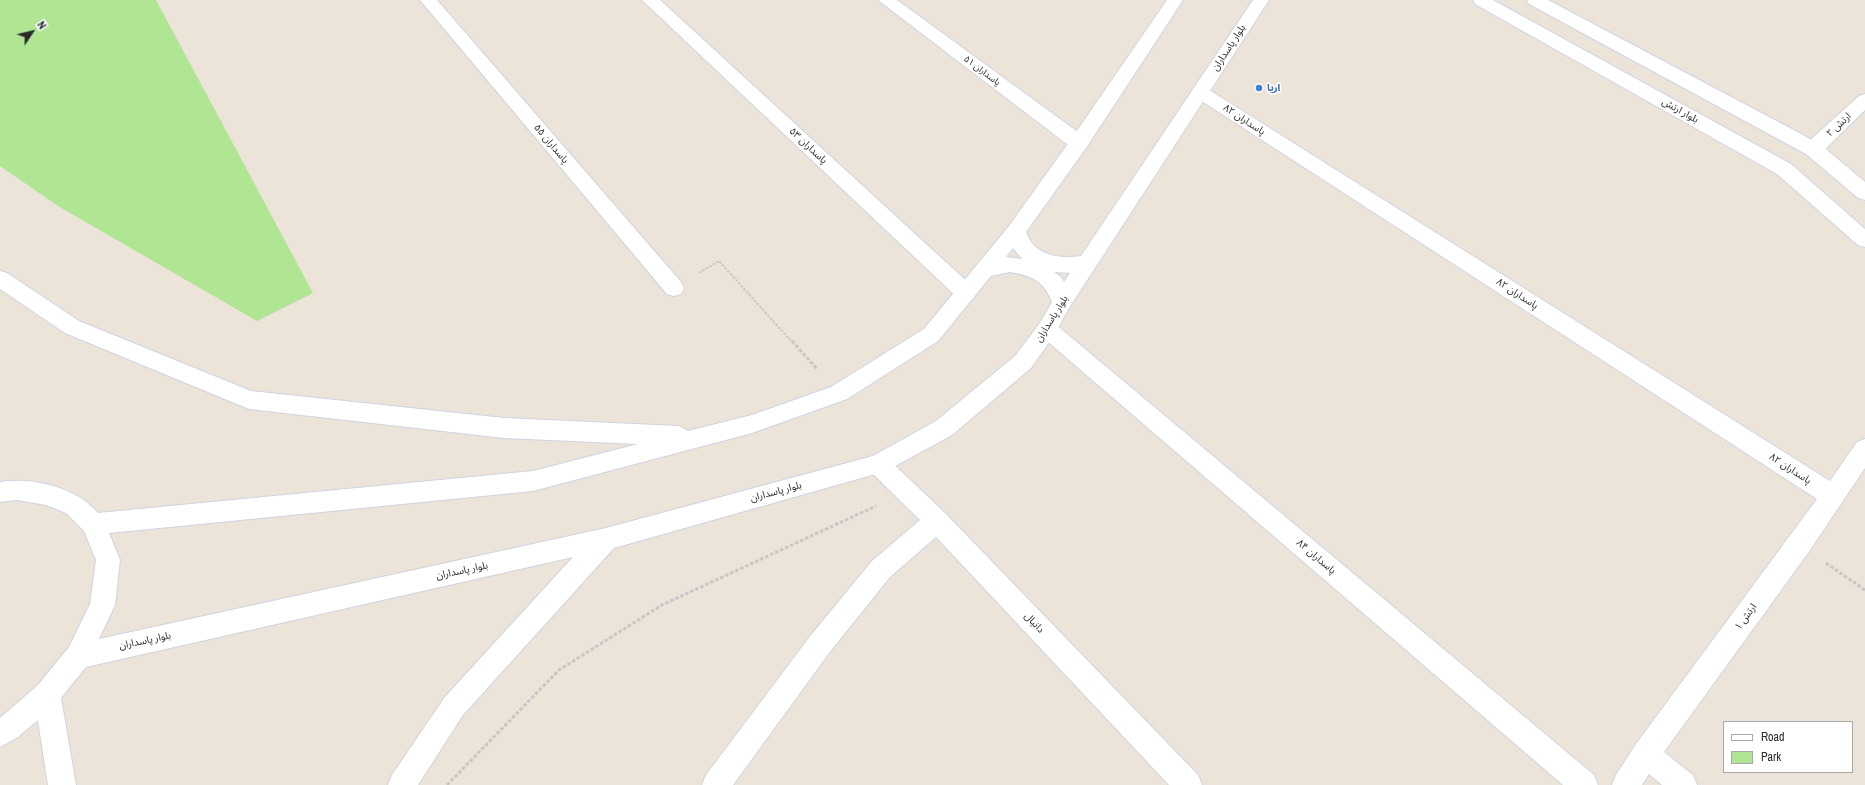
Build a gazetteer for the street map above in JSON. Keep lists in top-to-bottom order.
{
  "streets": {
    "street": [
      "بلوار پاسداران",
      "پاسداران ۵۱",
      "بلوار ارتش",
      "پاسداران ۸۲",
      "ارتش ۲",
      "پاسداران ۵۵",
      "پاسداران ۵۳",
      "پاسداران ۸۴",
      "ارتش ۱",
      "دانیال"
    ]
  },
  "crossings": [
    ["بلوار پاسداران", "پاسداران ۸۲"],
    ["بلوار پاسداران", "پاسداران ۸۴"],
    ["بلوار پاسداران", "دانیال"],
    ["پاسداران ۸۲", "ارتش ۱"]
  ],
  "places": ["اریا"],
  "legend": ["Road", "Park"],
  "north": "top right"
}
